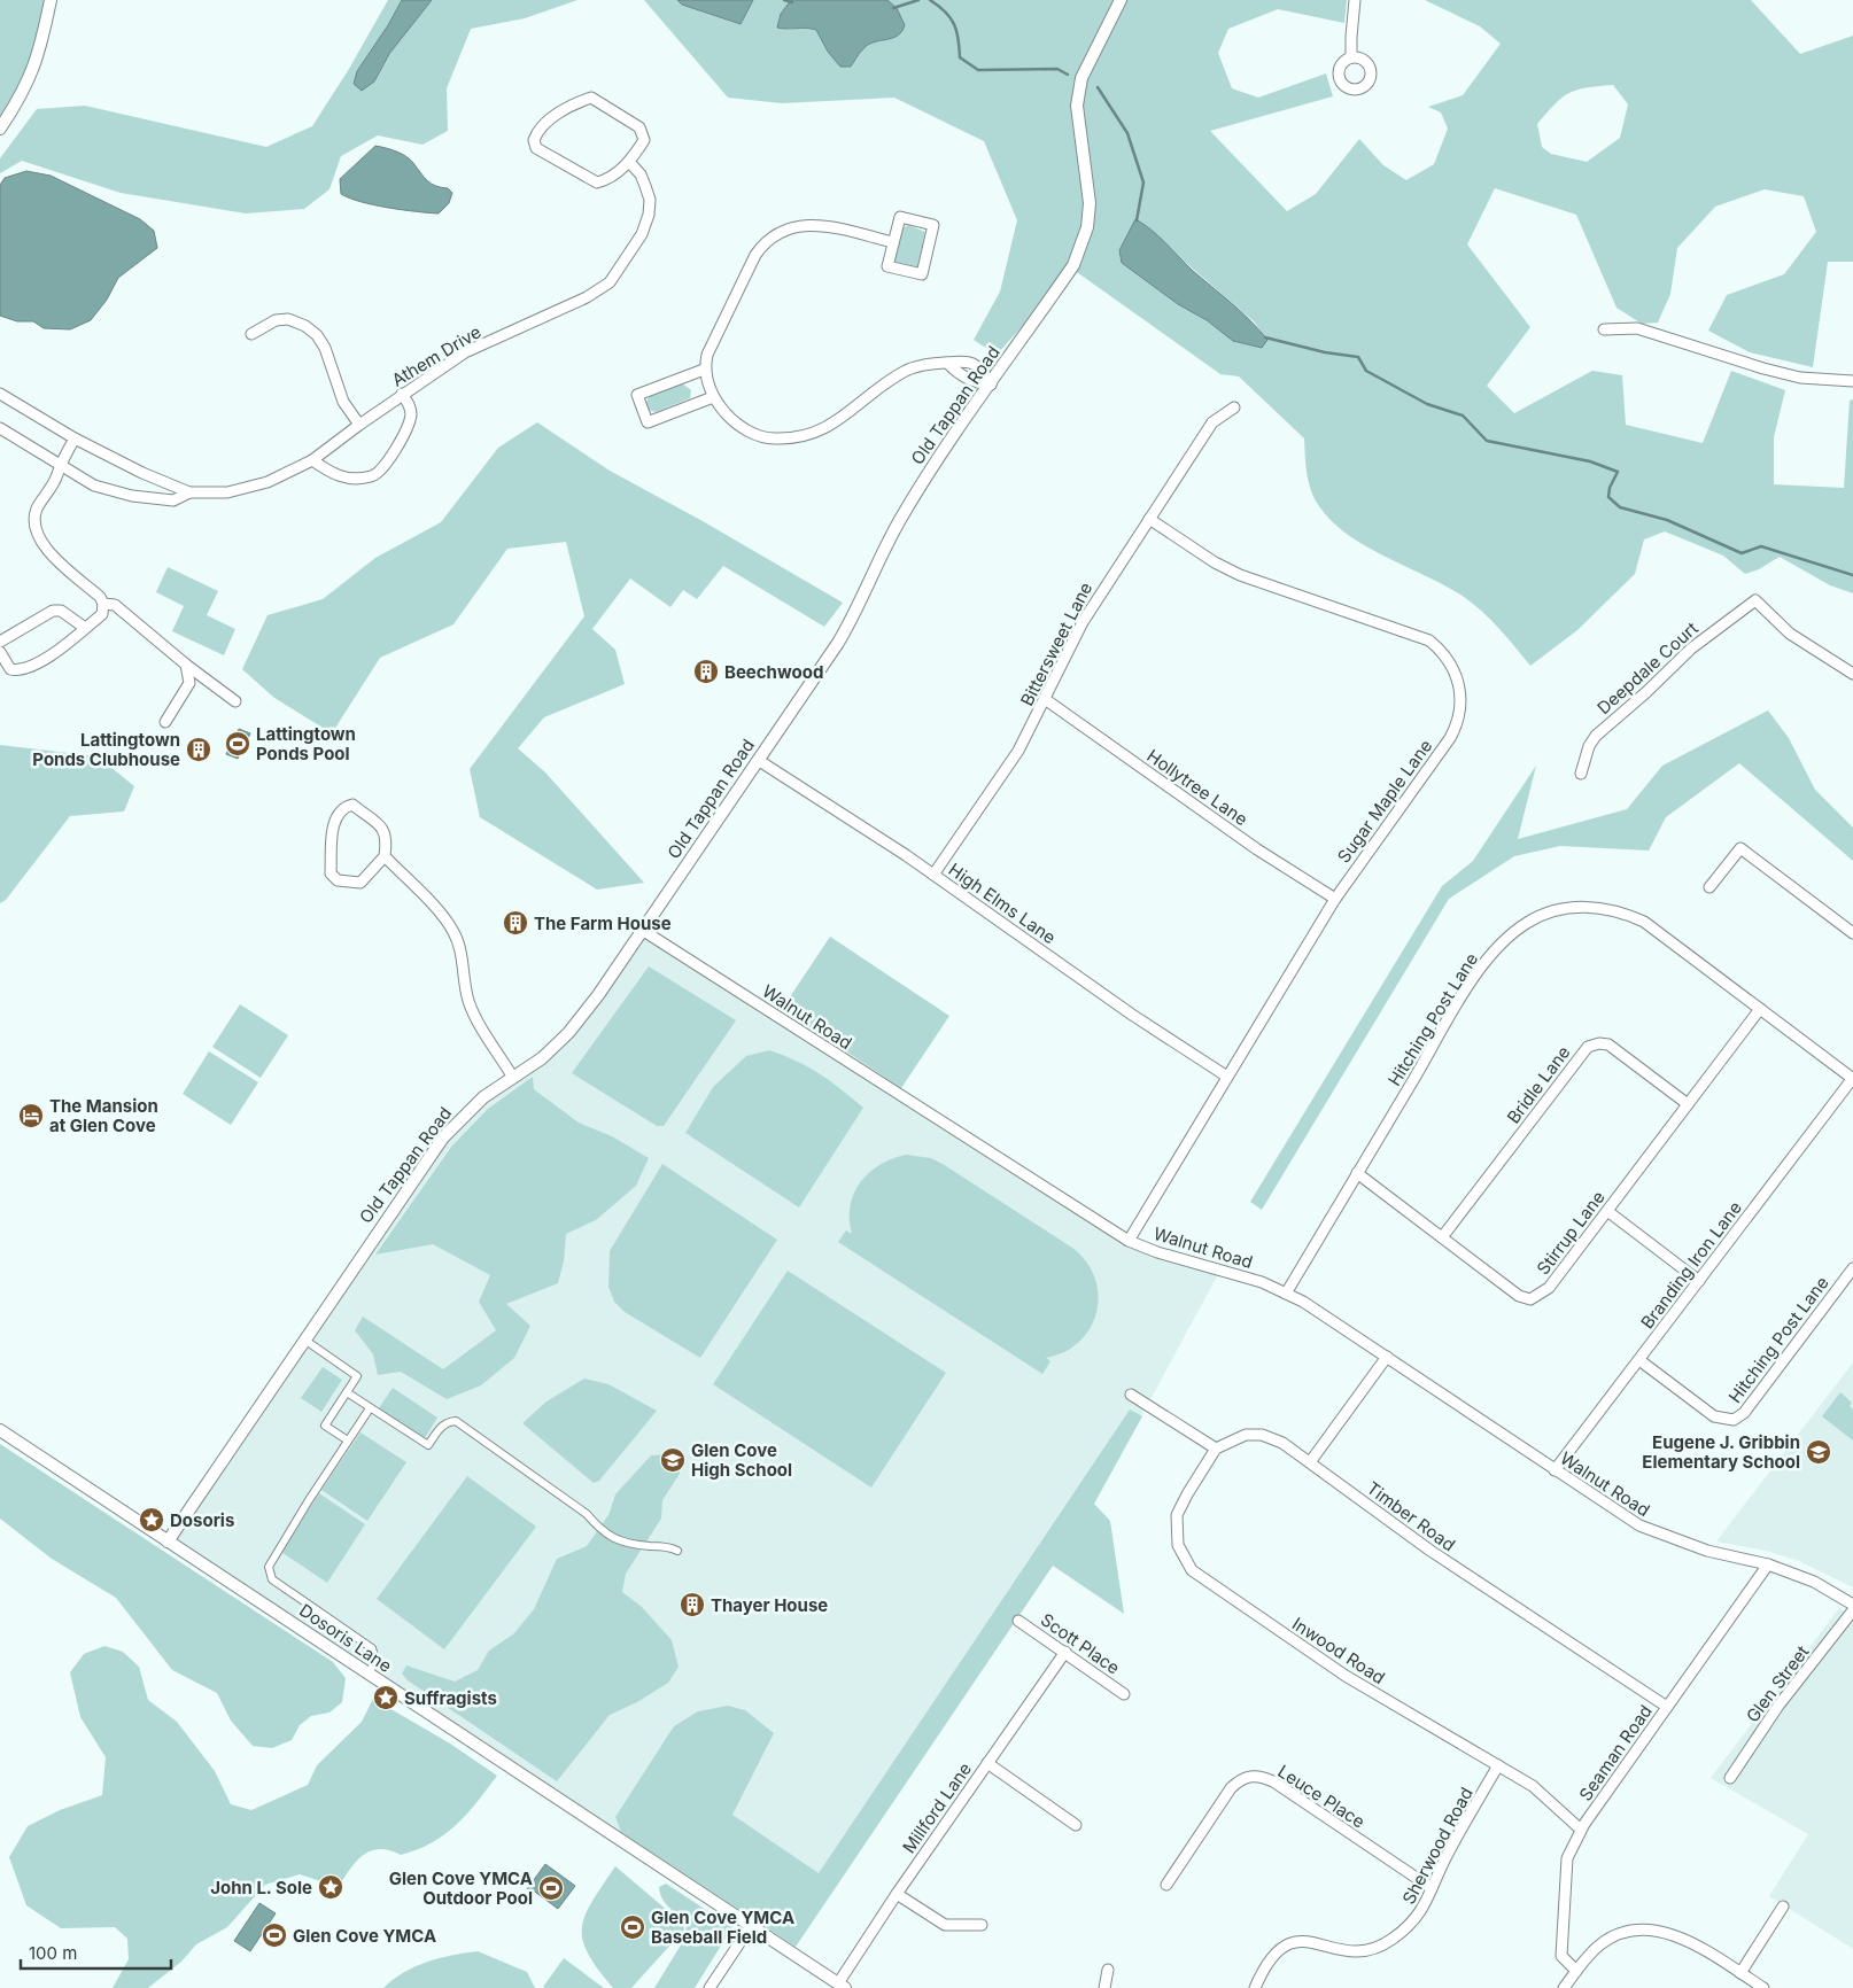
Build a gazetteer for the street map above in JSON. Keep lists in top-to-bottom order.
{
  "streets": {
    "street": [
      "Athem Drive",
      "Old Tappan Road",
      "Bittersweet Lane",
      "Deepdale Court",
      "Hollytree Lane",
      "Sugar Maple Lane",
      "High Elms Lane",
      "Walnut Road",
      "Hitching Post Lane",
      "Bridle Lane",
      "Stirrup Lane",
      "Branding Iron Lane",
      "Timber Road",
      "Dosoris Lane",
      "Scott Place",
      "Inwood Road",
      "Glen Street",
      "Seaman Road",
      "Leuce Place",
      "Millford Lane",
      "Sherwood Road"
    ]
  },
  "crossings": [
    ["Old Tappan Road", "High Elms Lane"],
    ["Old Tappan Road", "Walnut Road"],
    ["Old Tappan Road", "Dosoris Lane"],
    ["Bittersweet Lane", "Hollytree Lane"],
    ["Bittersweet Lane", "Sugar Maple Lane"],
    ["Bittersweet Lane", "High Elms Lane"],
    ["Hollytree Lane", "Sugar Maple Lane"],
    ["Sugar Maple Lane", "High Elms Lane"],
    ["Sugar Maple Lane", "Walnut Road"],
    ["Walnut Road", "Hitching Post Lane"],
    ["Walnut Road", "Branding Iron Lane"],
    ["Walnut Road", "Seaman Road"],
    ["Hitching Post Lane", "Stirrup Lane"],
    ["Hitching Post Lane", "Branding Iron Lane"],
    ["Bridle Lane", "Stirrup Lane"],
    ["Timber Road", "Inwood Road"],
    ["Timber Road", "Seaman Road"],
    ["Dosoris Lane", "Millford Lane"],
    ["Scott Place", "Millford Lane"],
    ["Inwood Road", "Seaman Road"],
    ["Inwood Road", "Sherwood Road"],
    ["Leuce Place", "Sherwood Road"]
  ],
  "places": {
    "building": [
      "Beechwood",
      "Lattingtown Ponds Clubhouse",
      "The Farm House",
      "Thayer House"
    ],
    "sports": [
      "Lattingtown Ponds Pool",
      "Glen Cove YMCA Outdoor Pool",
      "Glen Cove YMCA Baseball Field",
      "Glen Cove YMCA"
    ],
    "hotel": ["The Mansion at Glen Cove"],
    "school or university": ["Eugene J. Gribbin Elementary School", "Glen Cove High School"],
    "place": ["Dosoris", "Suffragists", "John L. Sole"]
  },
  "scale_bar": "100 m"
}
